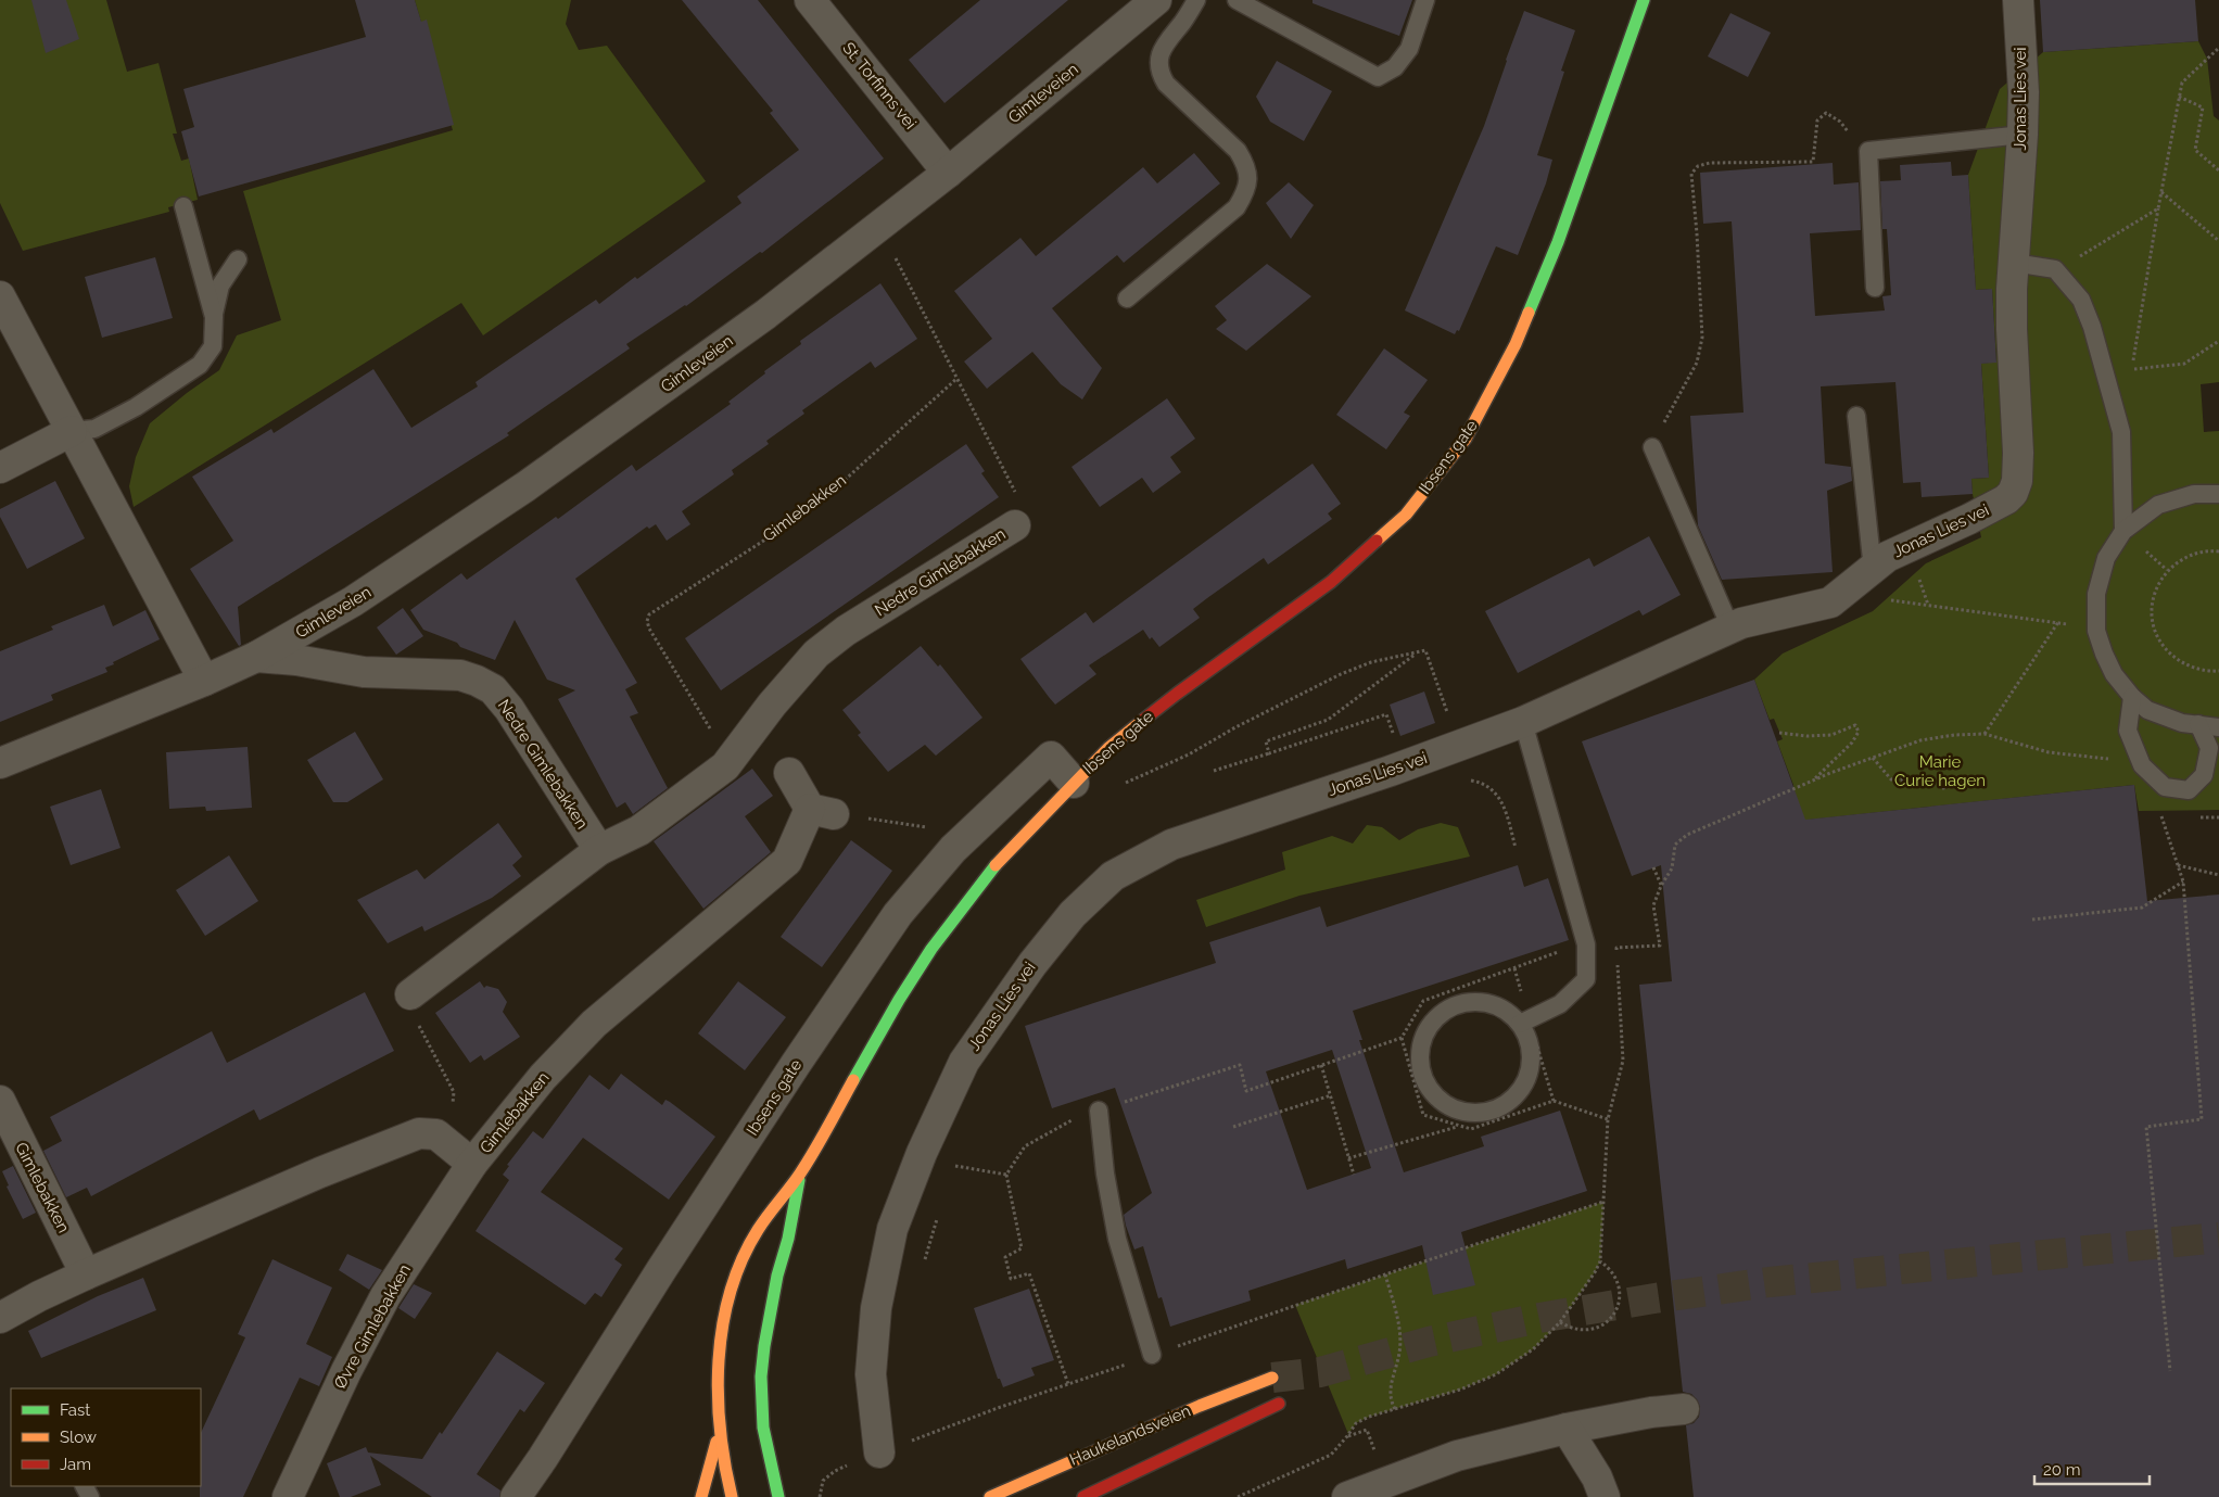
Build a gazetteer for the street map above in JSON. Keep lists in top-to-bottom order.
{
  "streets": {
    "main road": ["Ibsens gate", "Haukelandsveien"],
    "street": [
      "St. Torfinns vei",
      "Gimleveien",
      "Jonas Lies vei",
      "Gimlebakken",
      "Nedre Gimlebakken",
      "Øvre Gimlebakken"
    ]
  },
  "crossings": [
    ["St. Torfinns vei", "Gimleveien"],
    ["Gimleveien", "Nedre Gimlebakken"],
    ["Gimlebakken", "Øvre Gimlebakken"]
  ],
  "parks": ["Marie Curie hagen"],
  "legend": ["Fast", "Slow", "Jam"],
  "scale_bar": "20 m"
}
